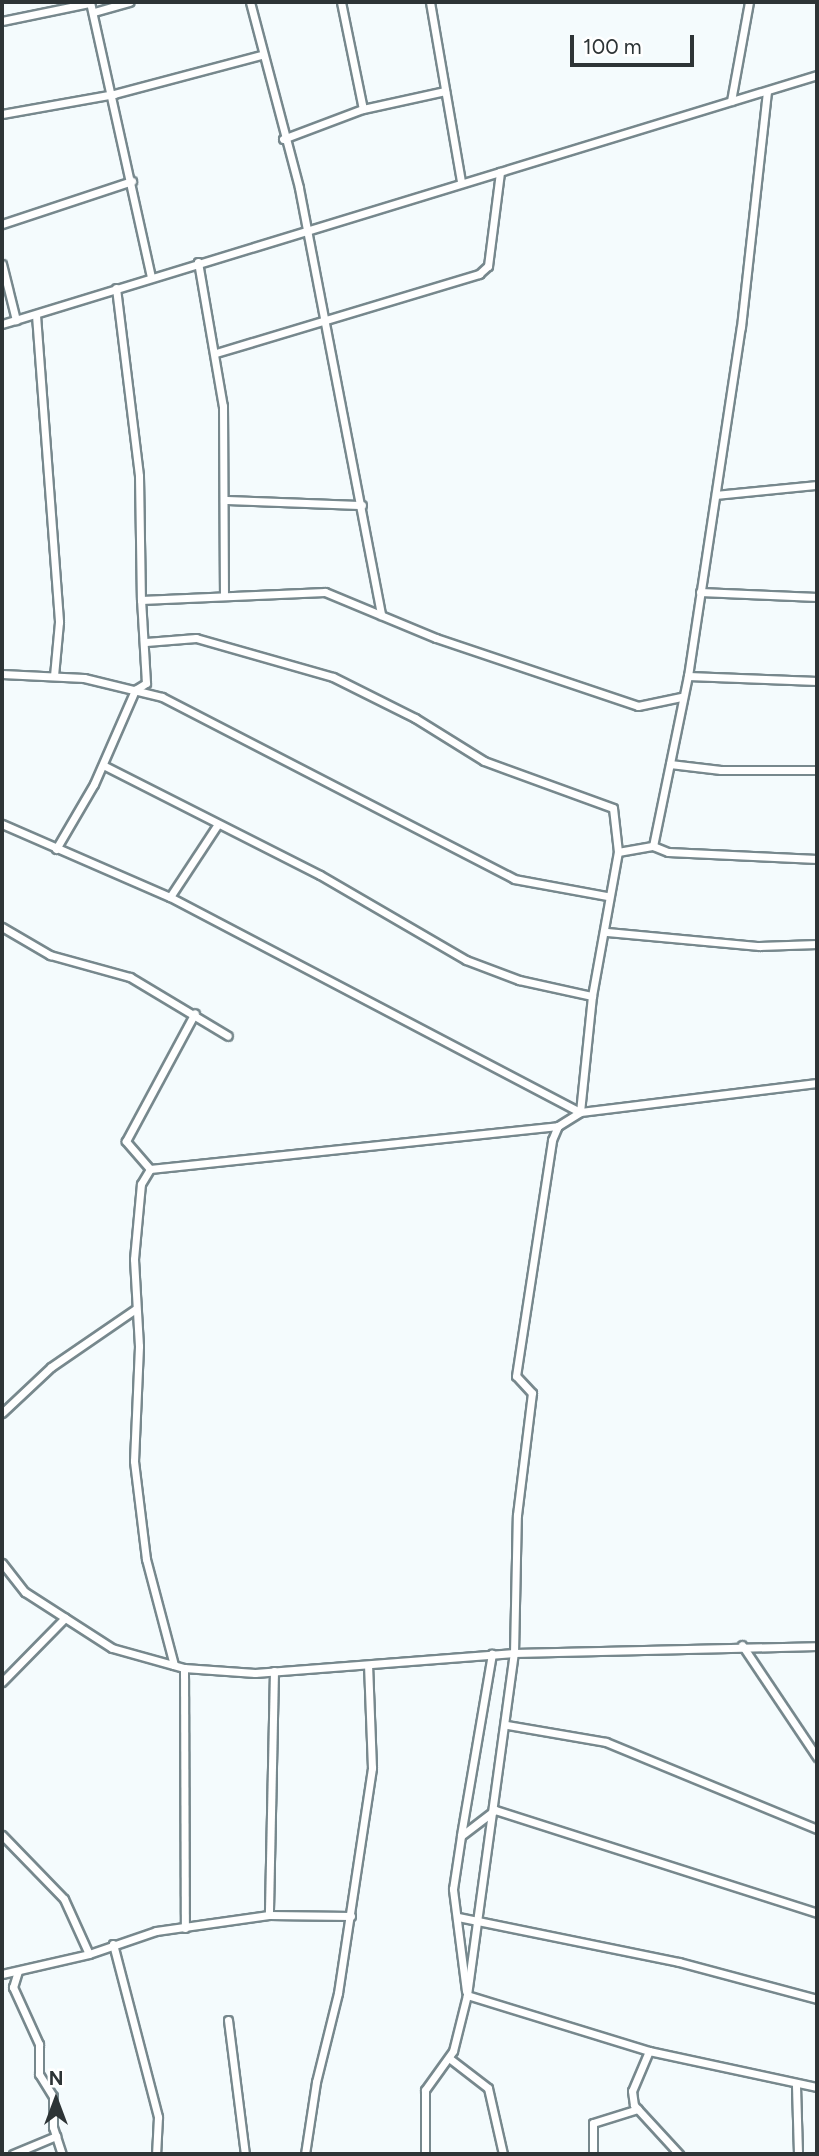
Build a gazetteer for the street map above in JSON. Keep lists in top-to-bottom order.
{
  "scale_bar": "100 m",
  "north": "top"
}
